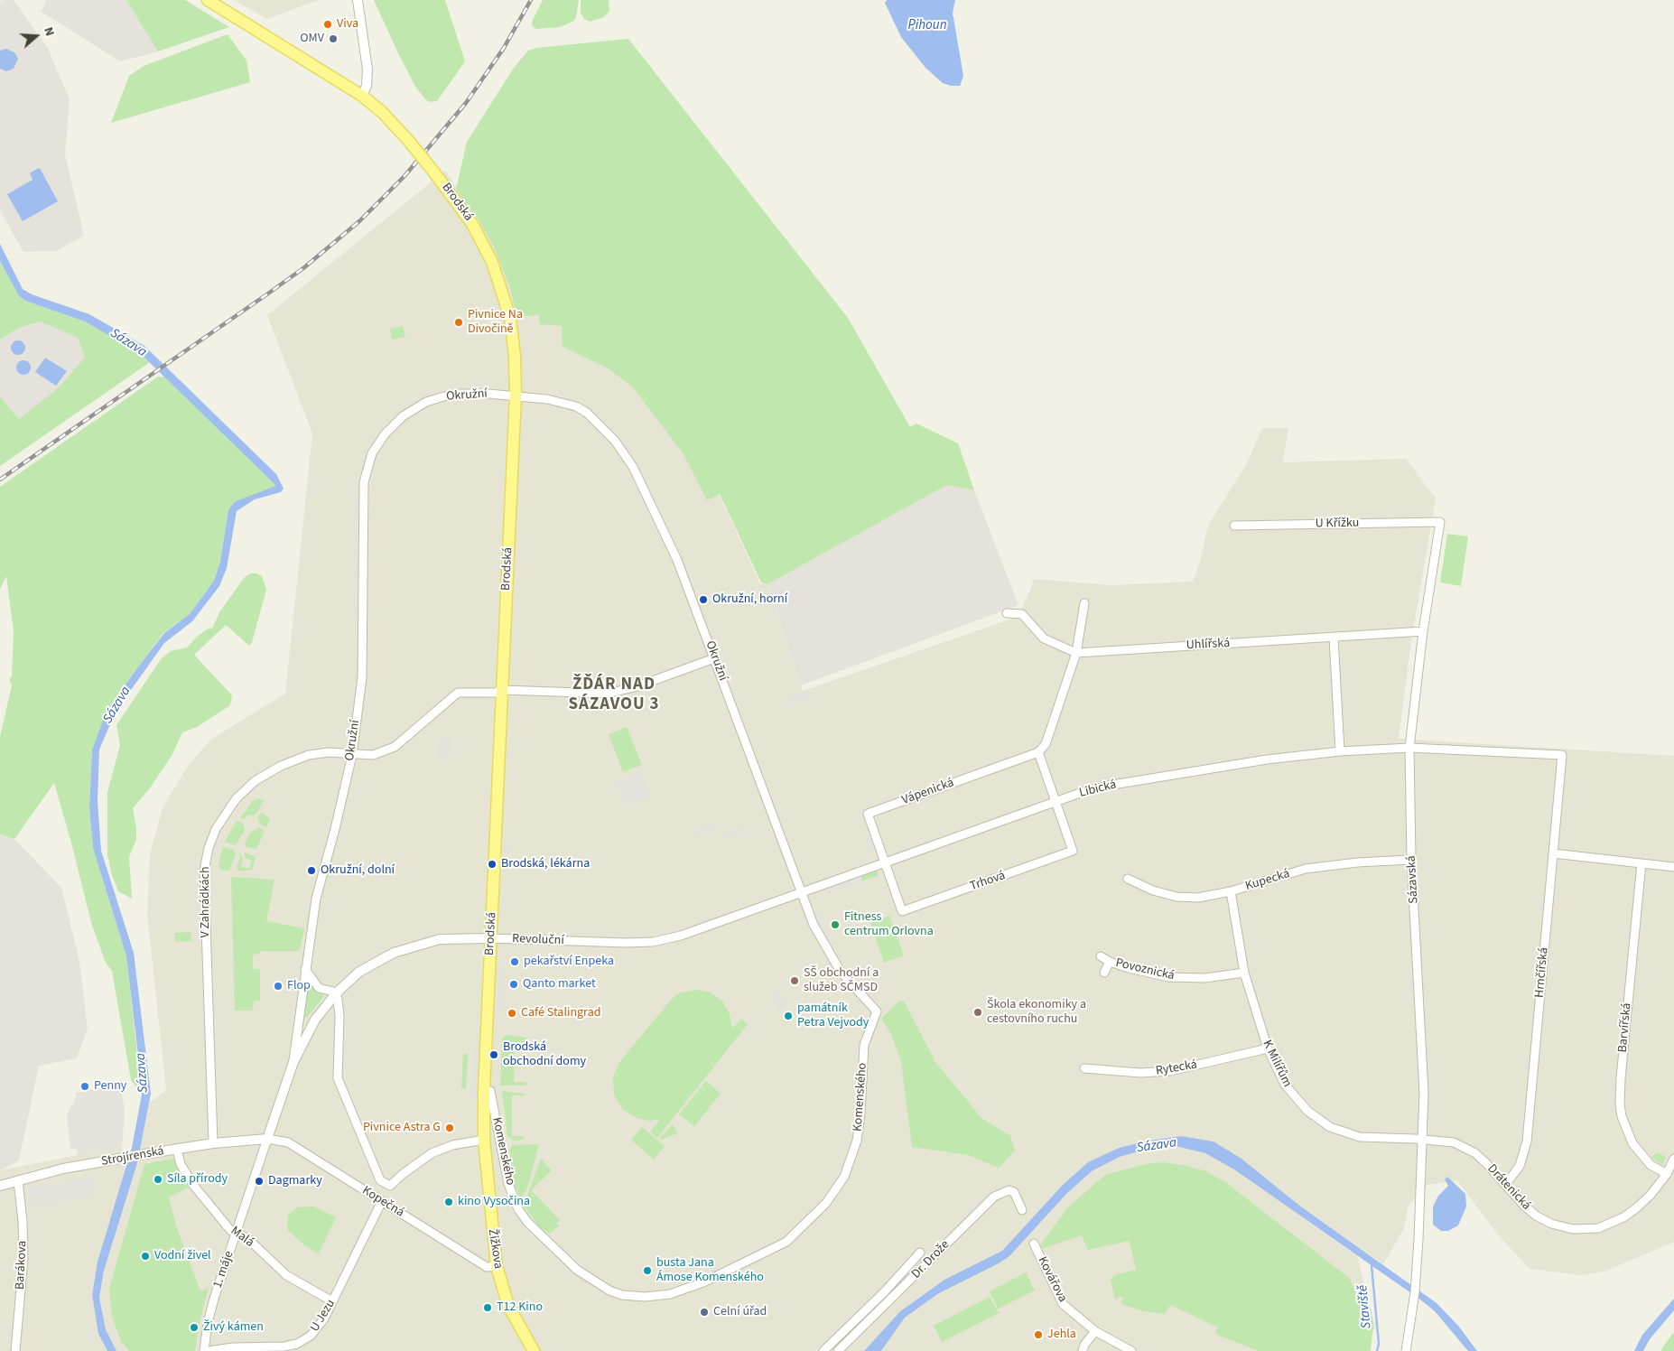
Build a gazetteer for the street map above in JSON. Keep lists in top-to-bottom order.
{
  "streets": {
    "main road": ["Brodská", "Žižkova"],
    "street": [
      "Okružní",
      "U Křížku",
      "Uhlířská",
      "Libická",
      "Vápenická",
      "Sázavská",
      "Kupecká",
      "Trhová",
      "V Zahrádkách",
      "Revoluční",
      "Povoznická",
      "Hrnčířská",
      "Barvířská",
      "K Milířům",
      "Rytecká",
      "Komenského",
      "Strojírenská",
      "Drátenická",
      "Kopečná",
      "Malá",
      "Dr. Drože",
      "Barákova",
      "1. máje",
      "Kovářova",
      "U Jezu"
    ]
  },
  "crossings": [
    ["Brodská", "Okružní"],
    ["Brodská", "V Zahrádkách"],
    ["Brodská", "Revoluční"],
    ["Brodská", "Komenského"],
    ["Brodská", "Žižkova"],
    ["Okružní", "Libická"],
    ["Okružní", "V Zahrádkách"],
    ["Okružní", "Revoluční"],
    ["Okružní", "Komenského"],
    ["U Křížku", "Sázavská"],
    ["Uhlířská", "Sázavská"],
    ["Libická", "Vápenická"],
    ["Libická", "Sázavská"],
    ["Libická", "Trhová"],
    ["Libická", "Revoluční"],
    ["Libická", "Hrnčířská"],
    ["Libická", "Komenského"],
    ["Vápenická", "Trhová"],
    ["Sázavská", "Kupecká"],
    ["Sázavská", "K Milířům"],
    ["Sázavská", "Drátenická"],
    ["Kupecká", "K Milířům"],
    ["V Zahrádkách", "Strojírenská"],
    ["Revoluční", "Komenského"],
    ["Revoluční", "Strojírenská"],
    ["Revoluční", "Kopečná"],
    ["Revoluční", "1. máje"],
    ["Povoznická", "K Milířům"],
    ["Hrnčířská", "Drátenická"],
    ["Barvířská", "Drátenická"],
    ["K Milířům", "Rytecká"],
    ["K Milířům", "Drátenická"],
    ["Komenského", "Žižkova"],
    ["Strojírenská", "Kopečná"],
    ["Strojírenská", "Malá"],
    ["Strojírenská", "Barákova"],
    ["Strojírenská", "1. máje"],
    ["Kopečná", "Žižkova"],
    ["Kopečná", "1. máje"],
    ["Kopečná", "U Jezu"],
    ["Malá", "1. máje"],
    ["Malá", "U Jezu"]
  ],
  "districts": ["ŽĎÁR NAD SÁZAVOU 3"],
  "water": ["Pihoun", "Sázava", "Staviště"],
  "places": [
    "Viva",
    "OMV",
    "Pivnice Na Divočině",
    "Okružní, horní",
    "Brodská, lékárna",
    "Okružní, dolní",
    "Fitness centrum Orlovna",
    "pekařství Enpeka",
    "SŠ obchodní a služeb SČMSD",
    "Qanto market",
    "Flop",
    "Škola ekonomiky a cestovního ruchu",
    "Café Stalingrad",
    "památník Petra Vejvody",
    "Brodská obchodní domy",
    "Penny",
    "Pivnice Astra G",
    "Síla přírody",
    "Dagmarky",
    "kino Vysočina",
    "Vodní živel",
    "busta Jana Ámose Komenského",
    "T12 Kino",
    "Celní úřad",
    "Živý kámen",
    "Jehla"
  ],
  "north": "right"
}
